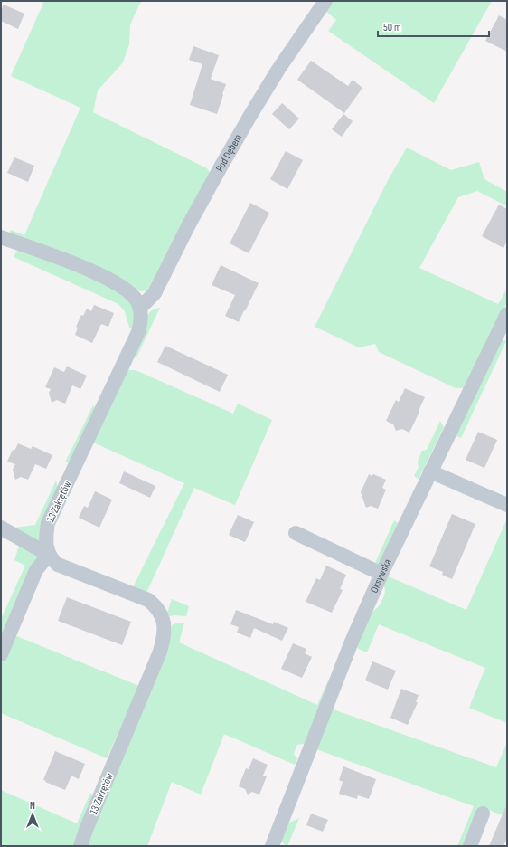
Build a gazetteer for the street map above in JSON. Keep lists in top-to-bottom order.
{
  "streets": {
    "street": ["Pod Dębem", "13 Zakrętów", "Oksywska"]
  },
  "crossings": [
    ["Pod Dębem", "13 Zakrętów"]
  ],
  "scale_bar": "50 m",
  "north": "top"
}
